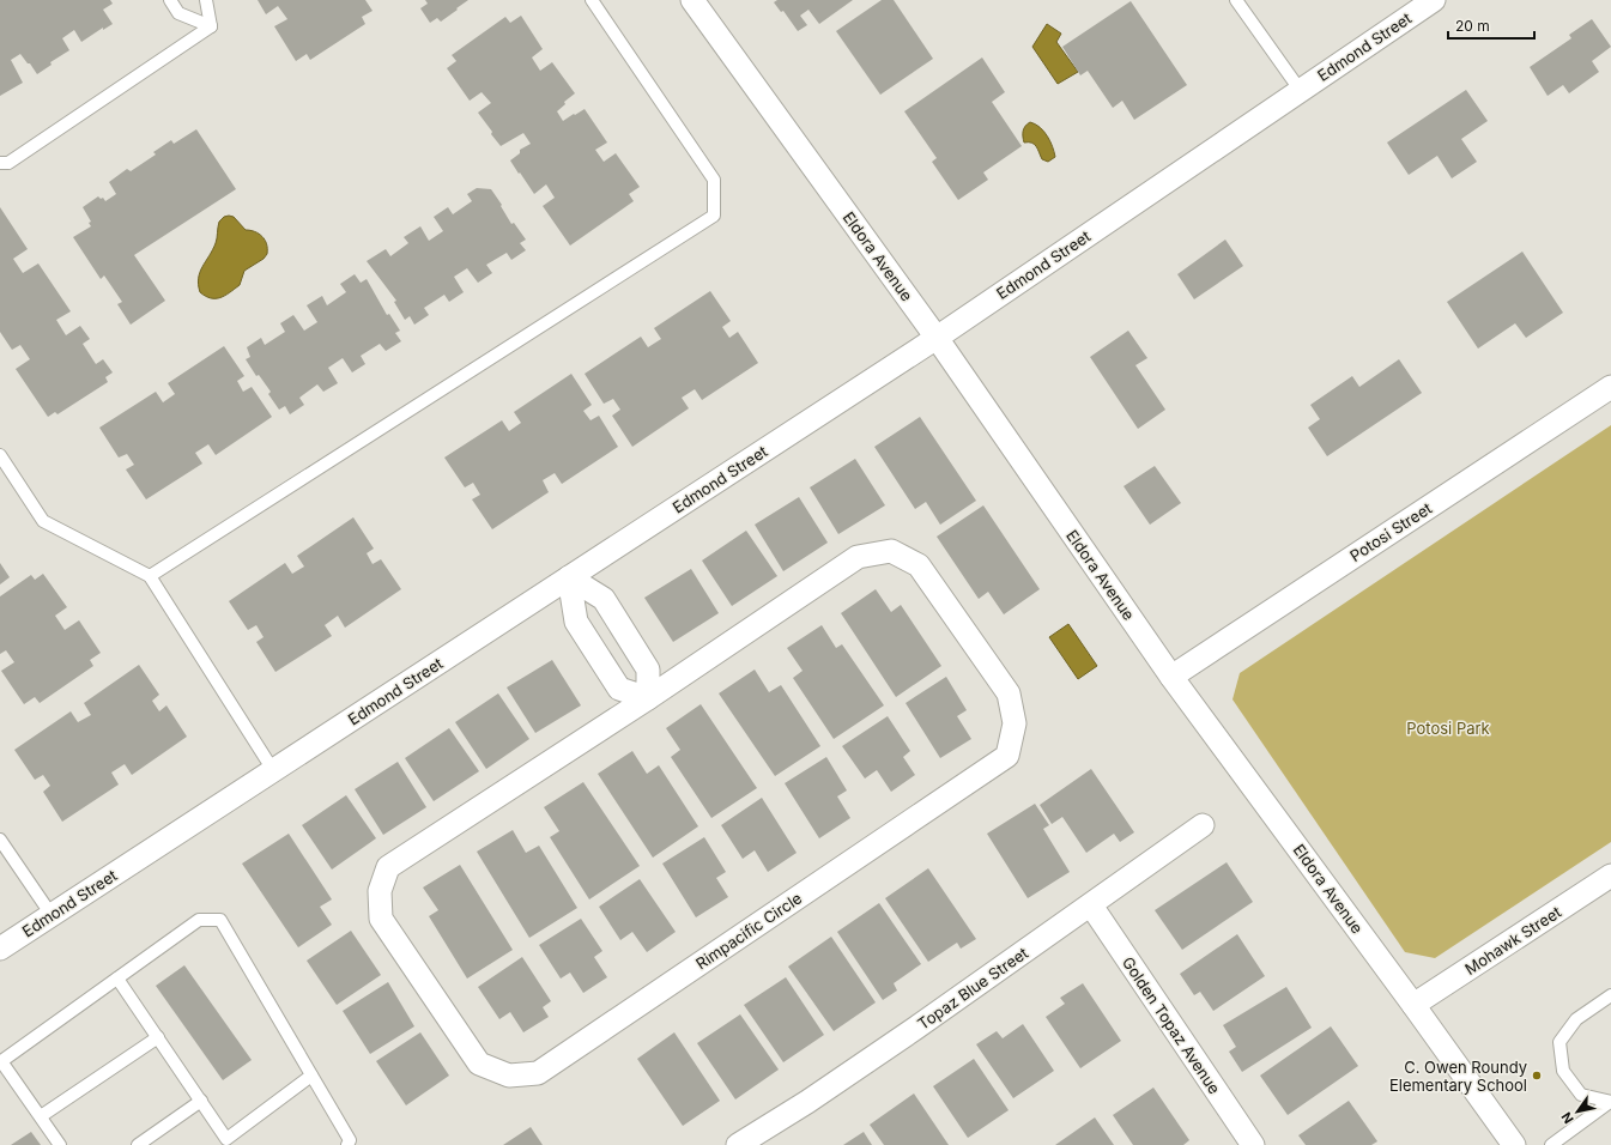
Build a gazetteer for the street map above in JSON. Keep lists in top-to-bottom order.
{
  "streets": {
    "street": [
      "Edmond Street",
      "Eldora Avenue",
      "Potosi Street",
      "Rimpacific Circle",
      "Mohawk Street",
      "Topaz Blue Street",
      "Golden Topaz Avenue"
    ]
  },
  "crossings": [
    ["Edmond Street", "Eldora Avenue"],
    ["Eldora Avenue", "Potosi Street"],
    ["Eldora Avenue", "Mohawk Street"],
    ["Topaz Blue Street", "Golden Topaz Avenue"]
  ],
  "parks": ["Potosi Park"],
  "places": ["C. Owen Roundy Elementary School"],
  "scale_bar": "20 m",
  "north": "bottom left"
}
